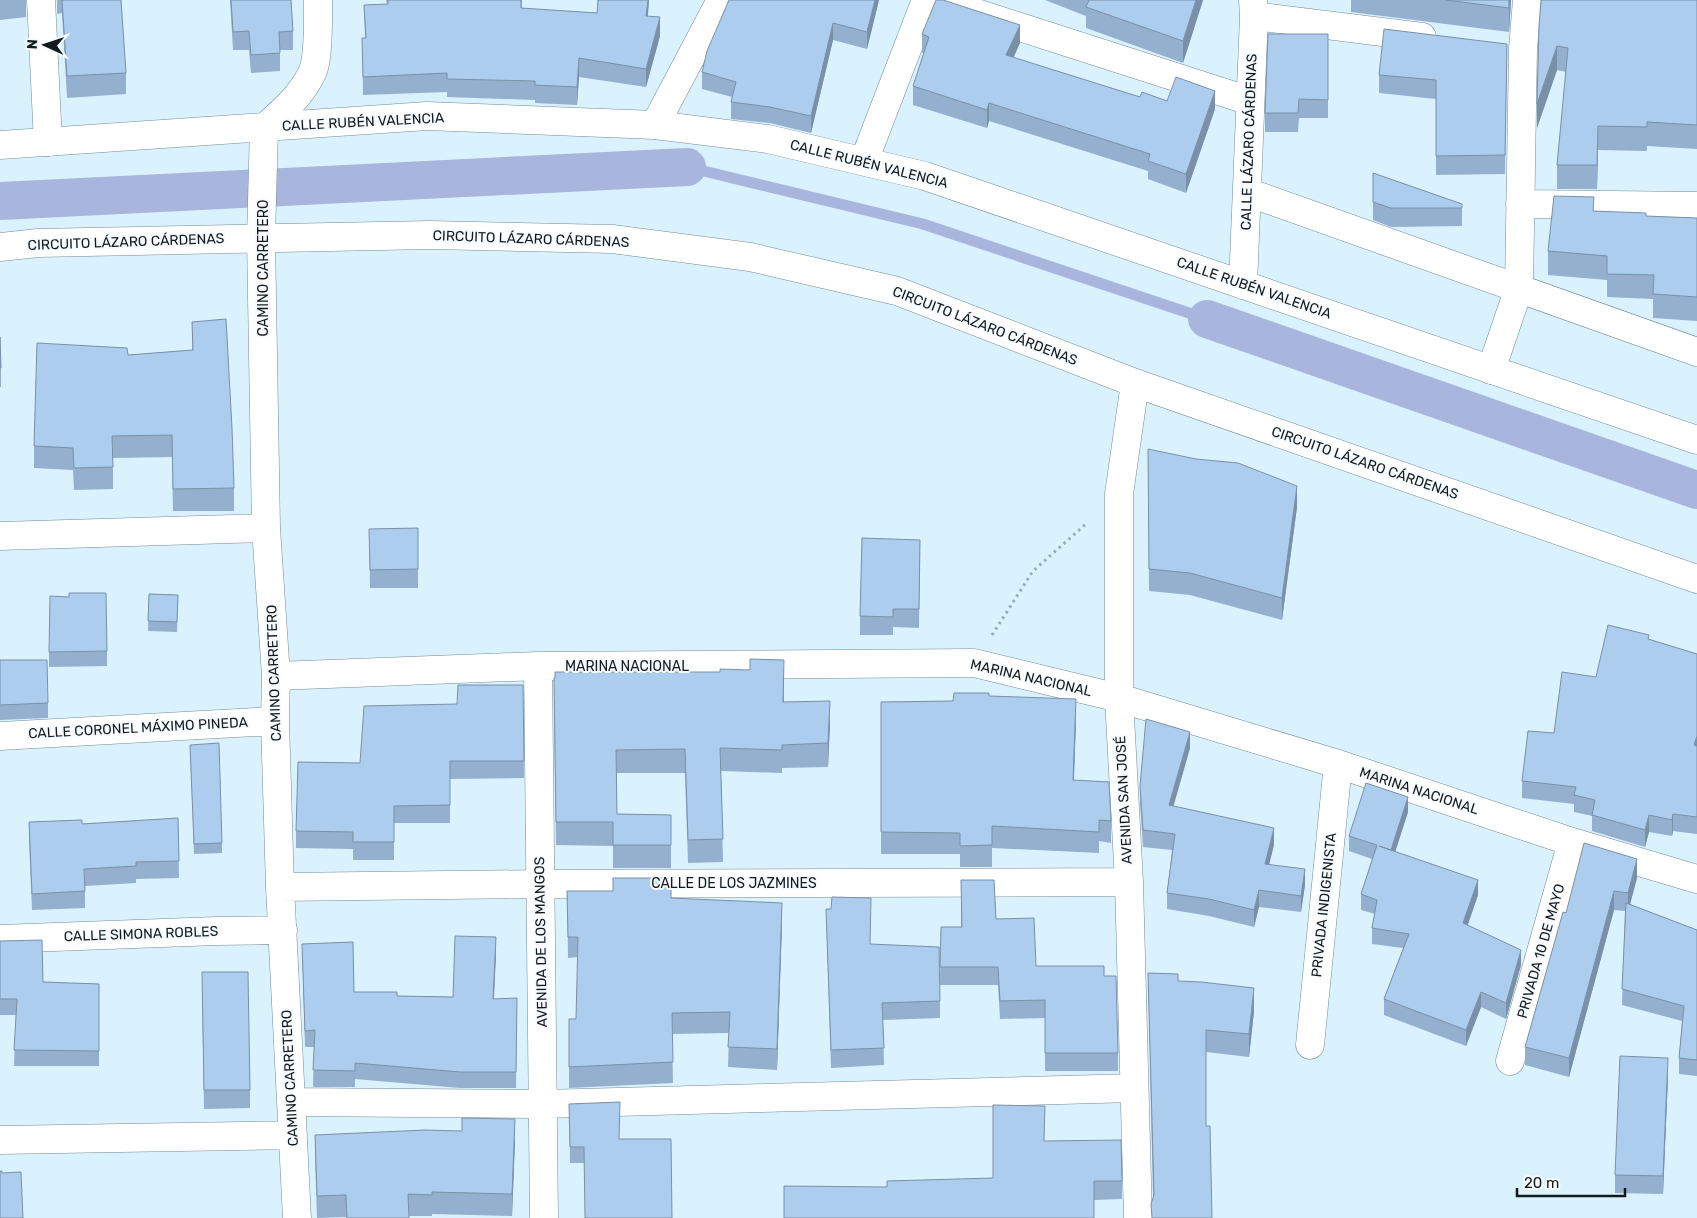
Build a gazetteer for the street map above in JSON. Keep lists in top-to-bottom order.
{
  "streets": {
    "street": [
      "CALLE RUBÉN VALENCIA",
      "CALLE LÁZARO CÁRDENAS",
      "CIRCUITO LÁZARO CÁRDENAS",
      "CAMINO CARRETERO",
      "MARINA NACIONAL",
      "CALLE CORONEL MÁXIMO PINEDA",
      "AVENIDA SAN JOSÉ",
      "CALLE DE LOS JAZMINES",
      "PRIVADA INDIGENISTA",
      "CALLE SIMONA ROBLES",
      "AVENIDA DE LOS MANGOS",
      "PRIVADA 10 DE MAYO"
    ]
  },
  "crossings": [
    ["CALLE RUBÉN VALENCIA", "CALLE LÁZARO CÁRDENAS"],
    ["CALLE RUBÉN VALENCIA", "CAMINO CARRETERO"],
    ["CIRCUITO LÁZARO CÁRDENAS", "CAMINO CARRETERO"],
    ["CIRCUITO LÁZARO CÁRDENAS", "AVENIDA SAN JOSÉ"],
    ["CAMINO CARRETERO", "MARINA NACIONAL"],
    ["CAMINO CARRETERO", "CALLE CORONEL MÁXIMO PINEDA"],
    ["CAMINO CARRETERO", "CALLE DE LOS JAZMINES"],
    ["CAMINO CARRETERO", "CALLE SIMONA ROBLES"],
    ["MARINA NACIONAL", "AVENIDA SAN JOSÉ"],
    ["MARINA NACIONAL", "PRIVADA INDIGENISTA"],
    ["MARINA NACIONAL", "AVENIDA DE LOS MANGOS"],
    ["MARINA NACIONAL", "PRIVADA 10 DE MAYO"],
    ["AVENIDA SAN JOSÉ", "CALLE DE LOS JAZMINES"],
    ["CALLE DE LOS JAZMINES", "AVENIDA DE LOS MANGOS"]
  ],
  "scale_bar": "20 m",
  "north": "left"
}
